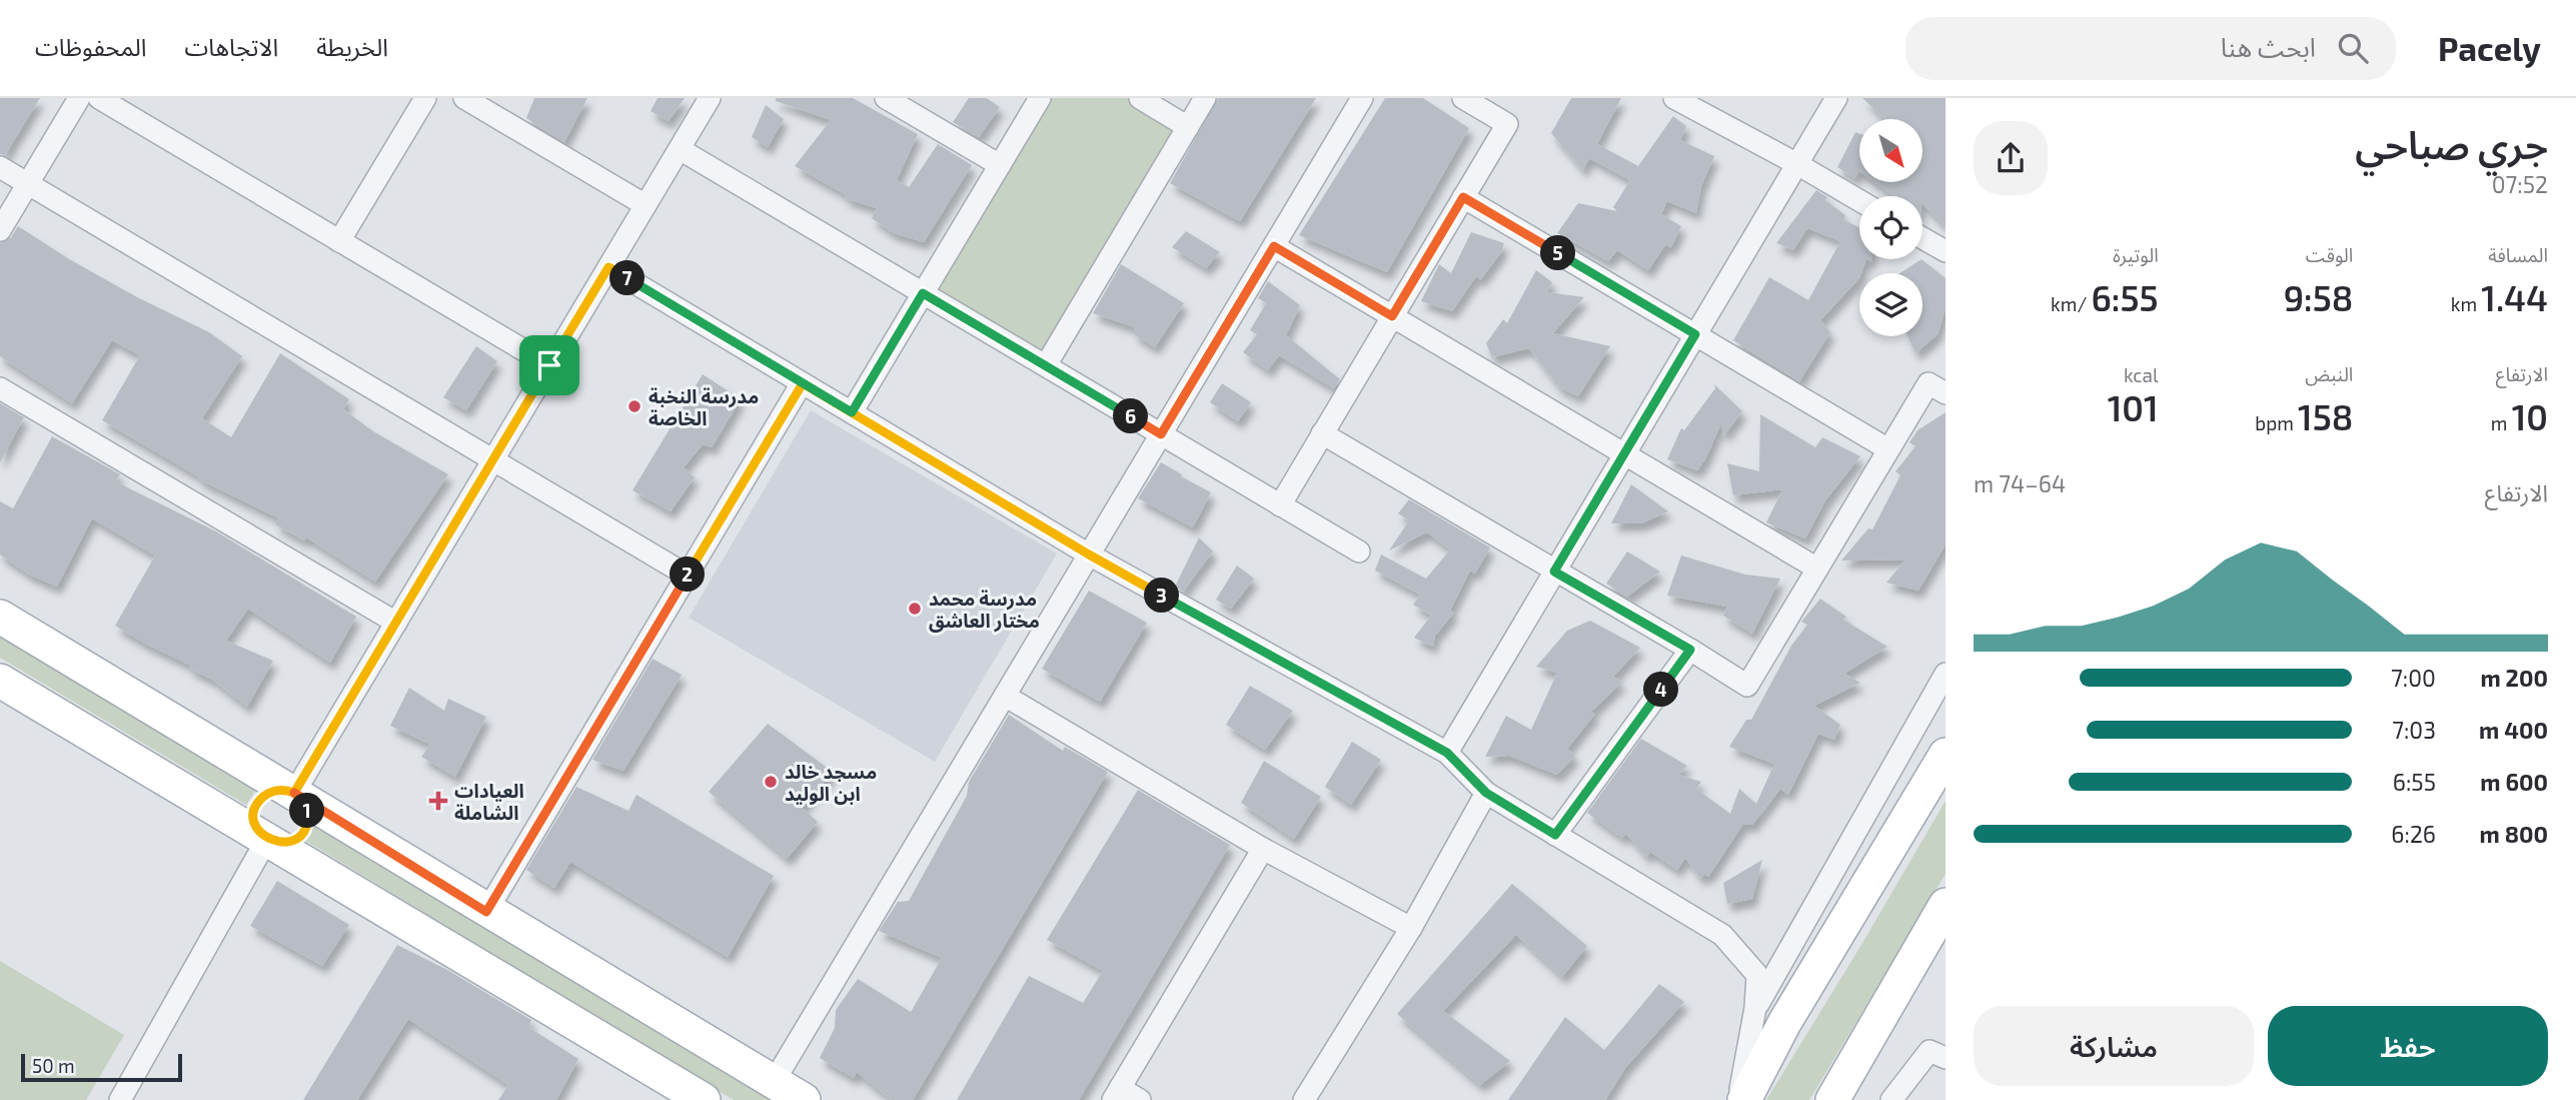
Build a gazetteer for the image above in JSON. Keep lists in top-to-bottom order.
{
  "places": {
    "other": ["مدرسة النخبة الخاصة", "مدرسة محمد مختار العاشق", "مسجد خالد ابن الوليد"],
    "health": ["العيادات الشاملة"]
  },
  "scale_bar": "50 m",
  "north": "bottom right",
  "page": {
    "header": "Pacely",
    "search": "ابحث هنا",
    "nav": ["الخريطة", "الاتجاهات", "المحفوظات"],
    "heading": ["جري صباحي", "07:52"],
    "stats": [
      ["المسافة", "1.44 km"],
      ["الوقت", "9:58"],
      ["الوتيرة", "6:55 /km"],
      ["الارتفاع", "10 m"],
      ["النبض", "158 bpm"],
      ["kcal", "101"]
    ],
    "pins": [
      "5",
      "7",
      "6",
      "2",
      "3",
      "4",
      "1"
    ],
    "chart": ["الارتفاع", "64–74 m"],
    "list": [
      {
        "name": "200 m",
        "note": "7:00"
      },
      {
        "name": "400 m",
        "note": "7:03"
      },
      {
        "name": "600 m",
        "note": "6:55"
      },
      {
        "name": "800 m",
        "note": "6:26"
      }
    ],
    "buttons": ["حفظ", "مشاركة"],
    "scale": "50 m"
  }
}
